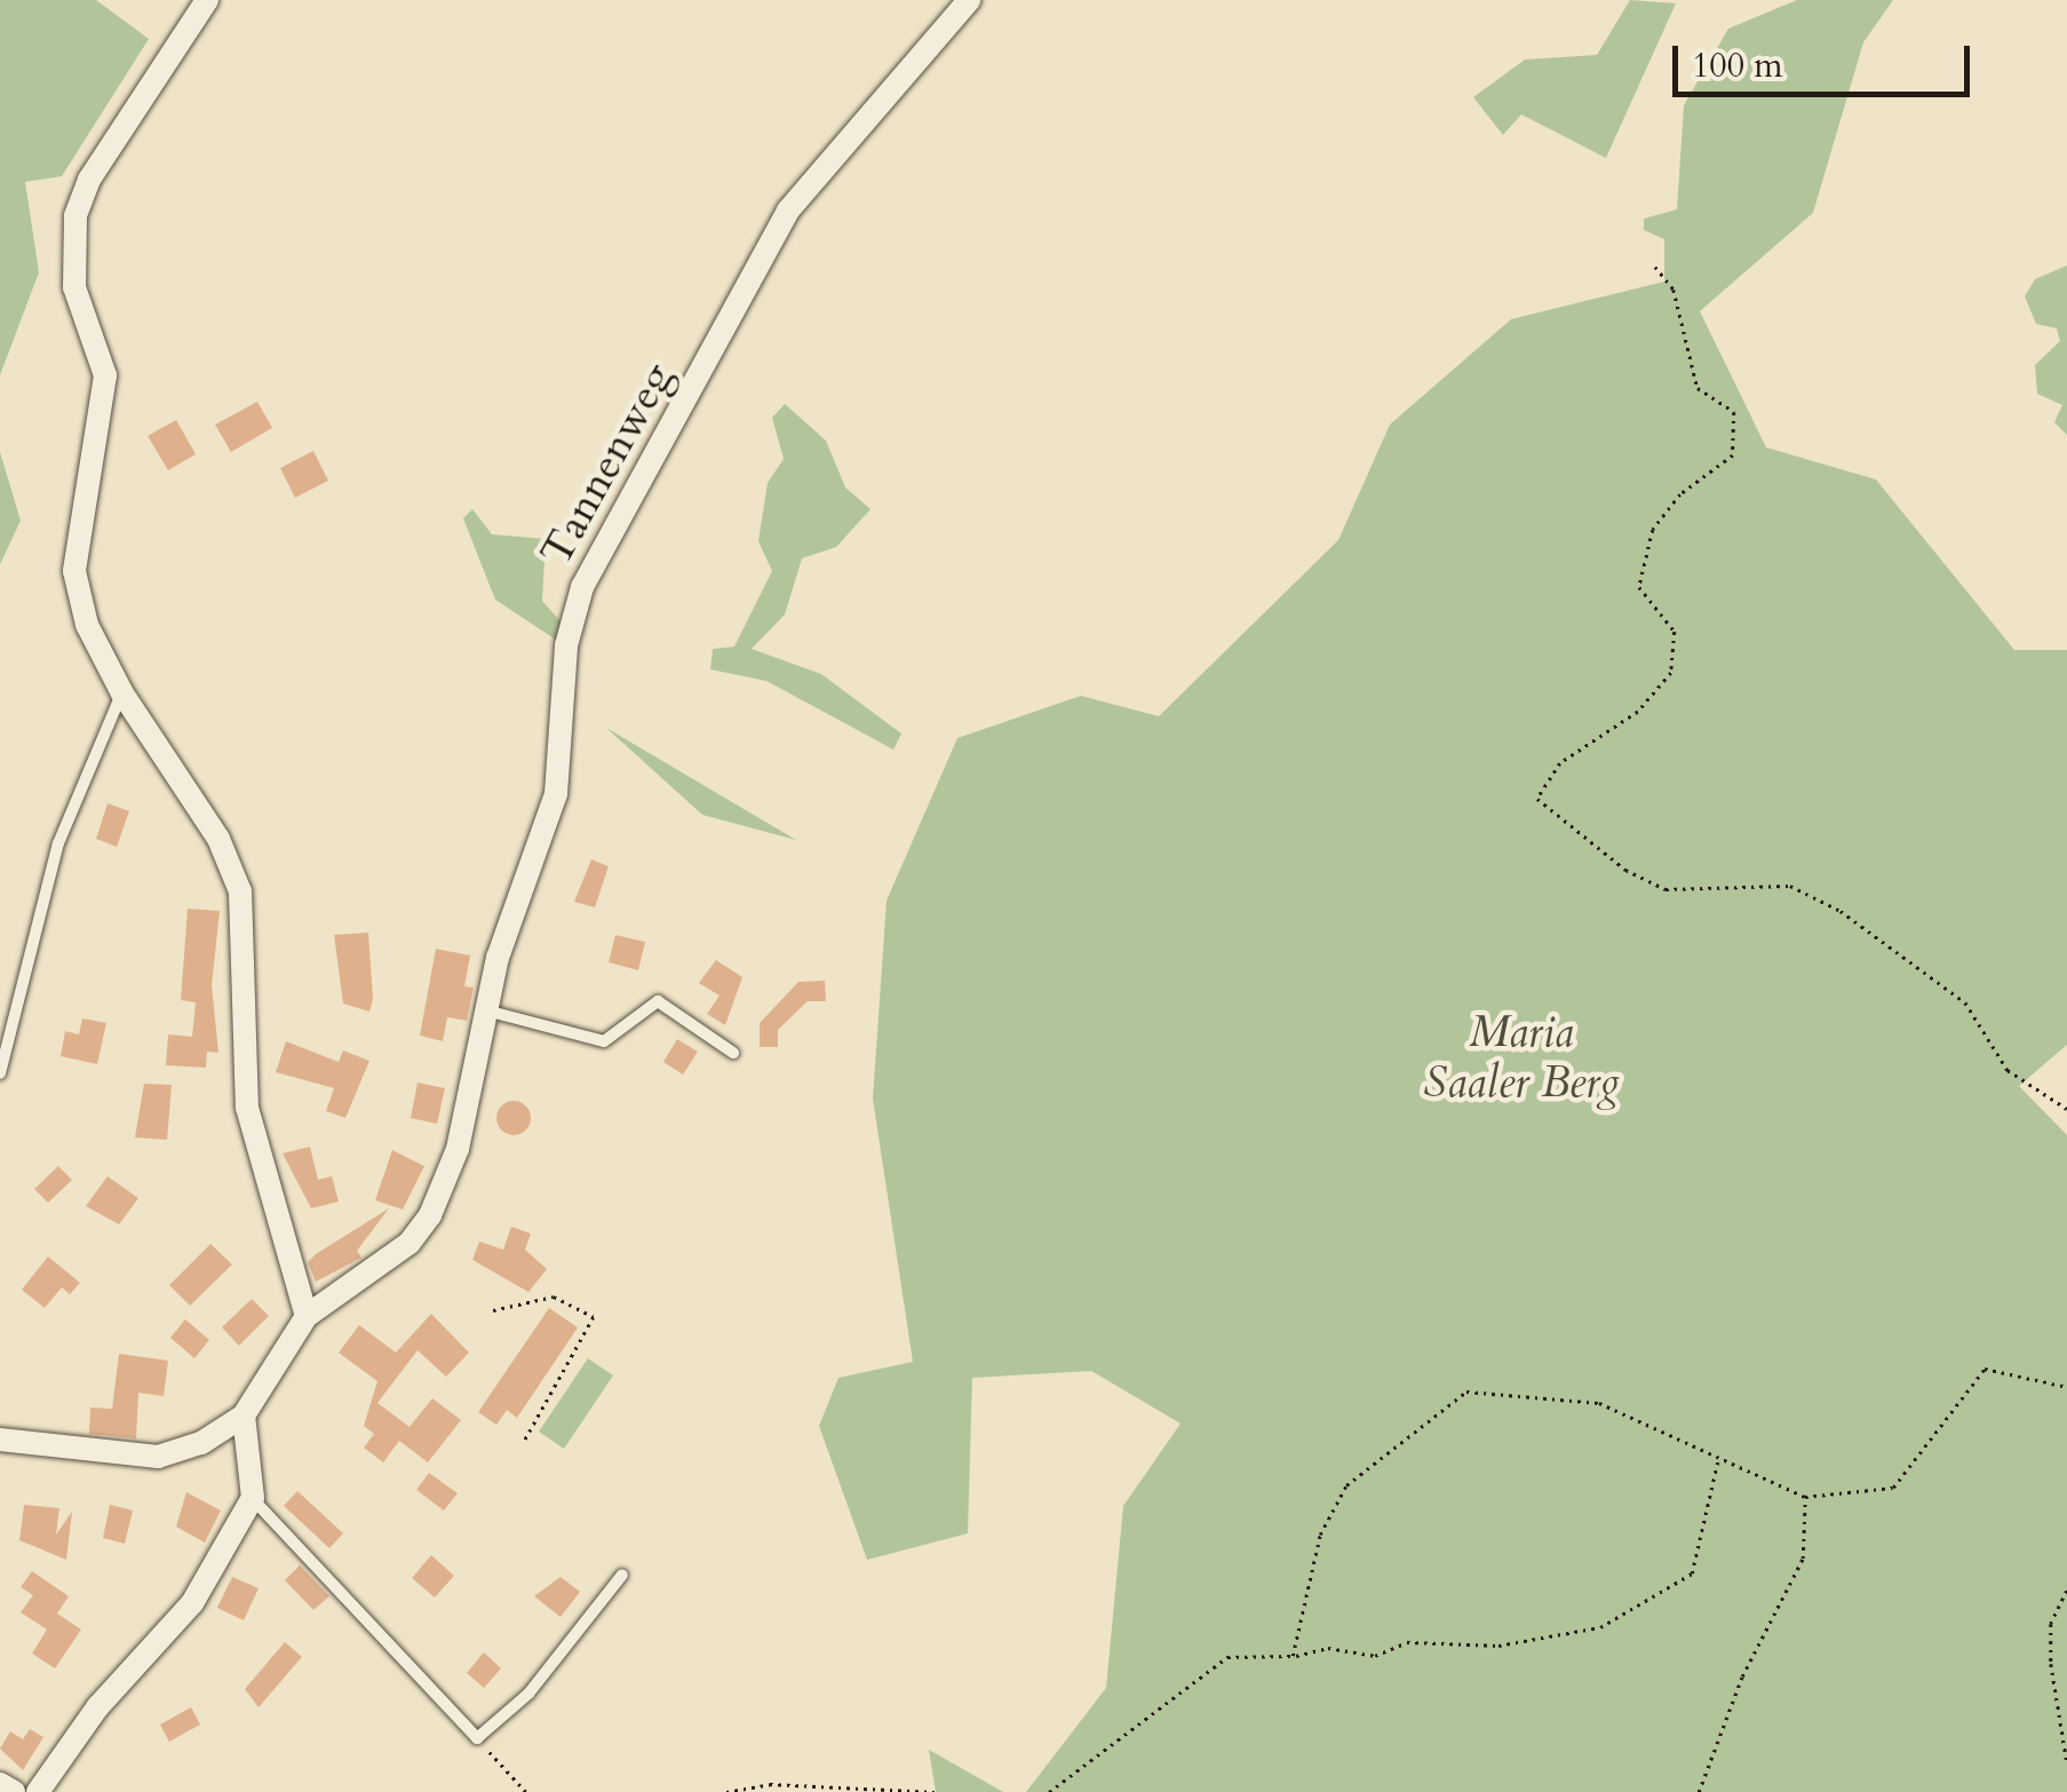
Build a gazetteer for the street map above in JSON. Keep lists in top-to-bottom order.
{
  "streets": {
    "street": ["Tannenweg"]
  },
  "parks": ["Maria Saaler Berg"],
  "scale_bar": "100 m"
}
